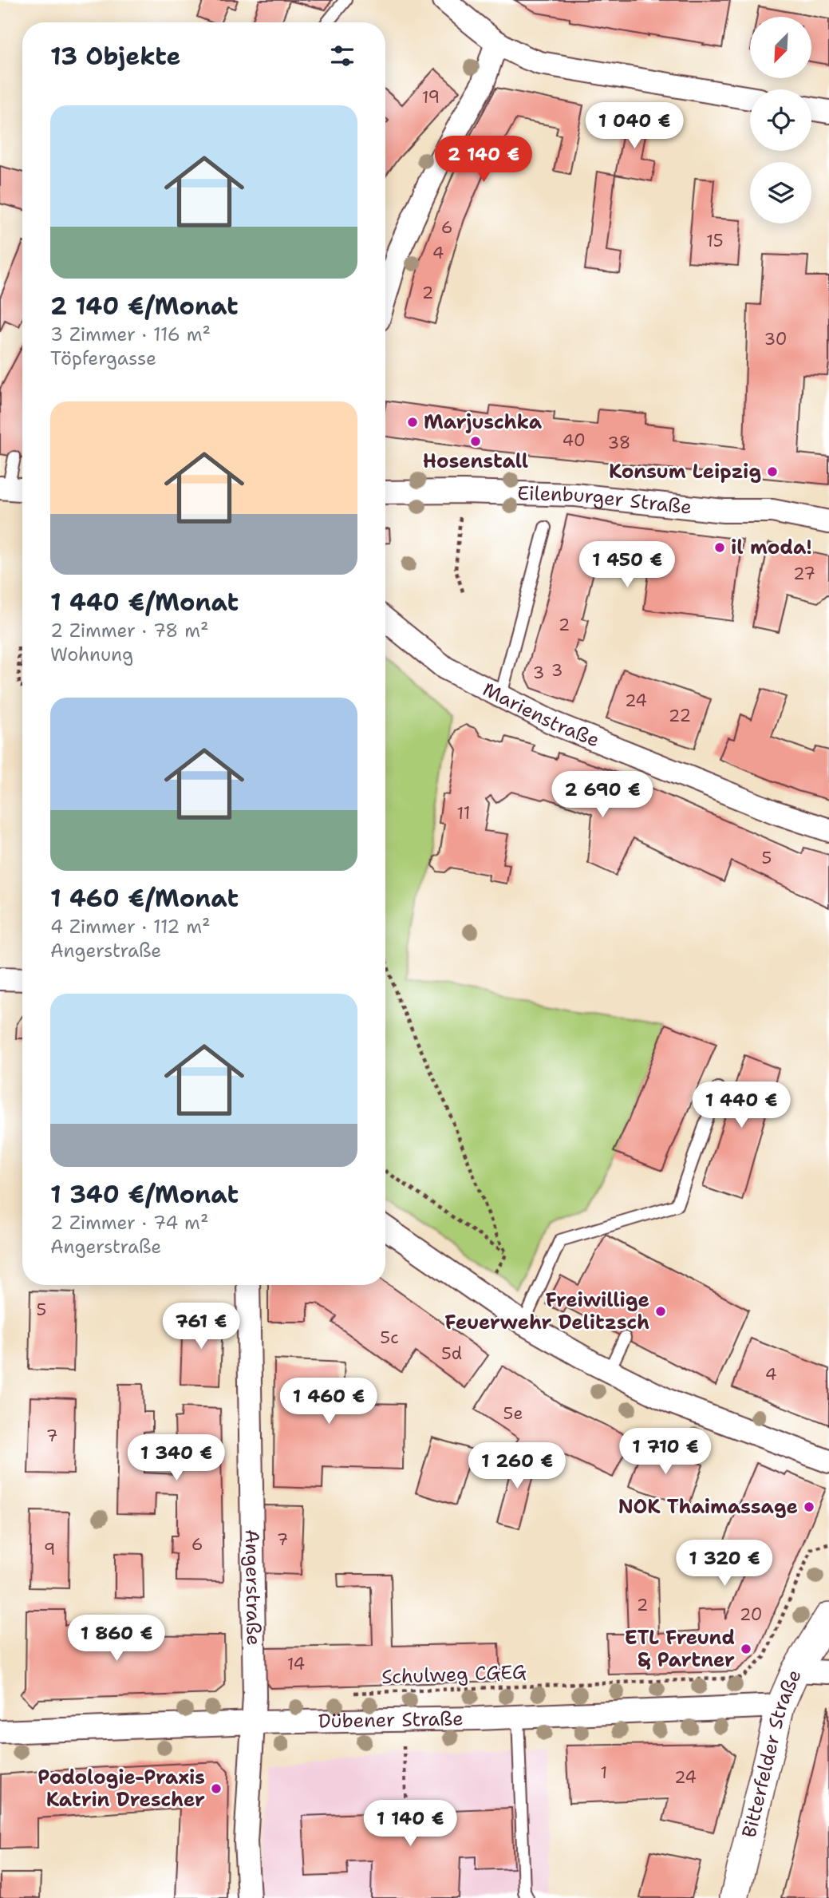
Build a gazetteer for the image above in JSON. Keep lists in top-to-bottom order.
{
  "streets": {
    "street": [
      "Eilenburger Straße",
      "Marienstraße",
      "Angerstraße",
      "Dübener Straße",
      "Bitterfelder Straße"
    ],
    "path": ["Schulweg CGEG"]
  },
  "crossings": [
    ["Angerstraße", "Dübener Straße"],
    ["Dübener Straße", "Bitterfelder Straße"]
  ],
  "places": [
    "Marjuschka",
    "Hosenstall",
    "Konsum Leipzig",
    "il moda!",
    "Freiwillige Feuerwehr Delitzsch",
    "NOK Thaimassage",
    "ETL Freund & Partner",
    "Podologie-Praxis Katrin Drescher"
  ],
  "house_numbers": [
    "19",
    "6",
    "15",
    "4",
    "2",
    "30",
    "40",
    "38",
    "27",
    "2",
    "3",
    "3",
    "24",
    "22",
    "11",
    "5",
    "5",
    "5c",
    "5d",
    "4",
    "5e",
    "7",
    "7",
    "6",
    "9",
    "2",
    "20",
    "14",
    "1",
    "24"
  ],
  "north": "bottom left",
  "page": {
    "heading": "13 Objekte",
    "list": [
      {
        "name": "2 140 €/Monat",
        "note": "3 Zimmer · 116 m² · Töpfergasse"
      },
      {
        "name": "1 440 €/Monat",
        "note": "2 Zimmer · 78 m² · Wohnung"
      },
      {
        "name": "1 460 €/Monat",
        "note": "4 Zimmer · 112 m² · Angerstraße"
      },
      {
        "name": "1 340 €/Monat",
        "note": "2 Zimmer · 74 m² · Angerstraße"
      }
    ],
    "price": [
      "1 040 €",
      "2 140 €",
      "1 450 €",
      "2 690 €",
      "1 440 €",
      "761 €",
      "1 460 €",
      "1 710 €",
      "1 340 €",
      "1 260 €",
      "1 320 €",
      "1 860 €",
      "1 140 €"
    ]
  }
}
